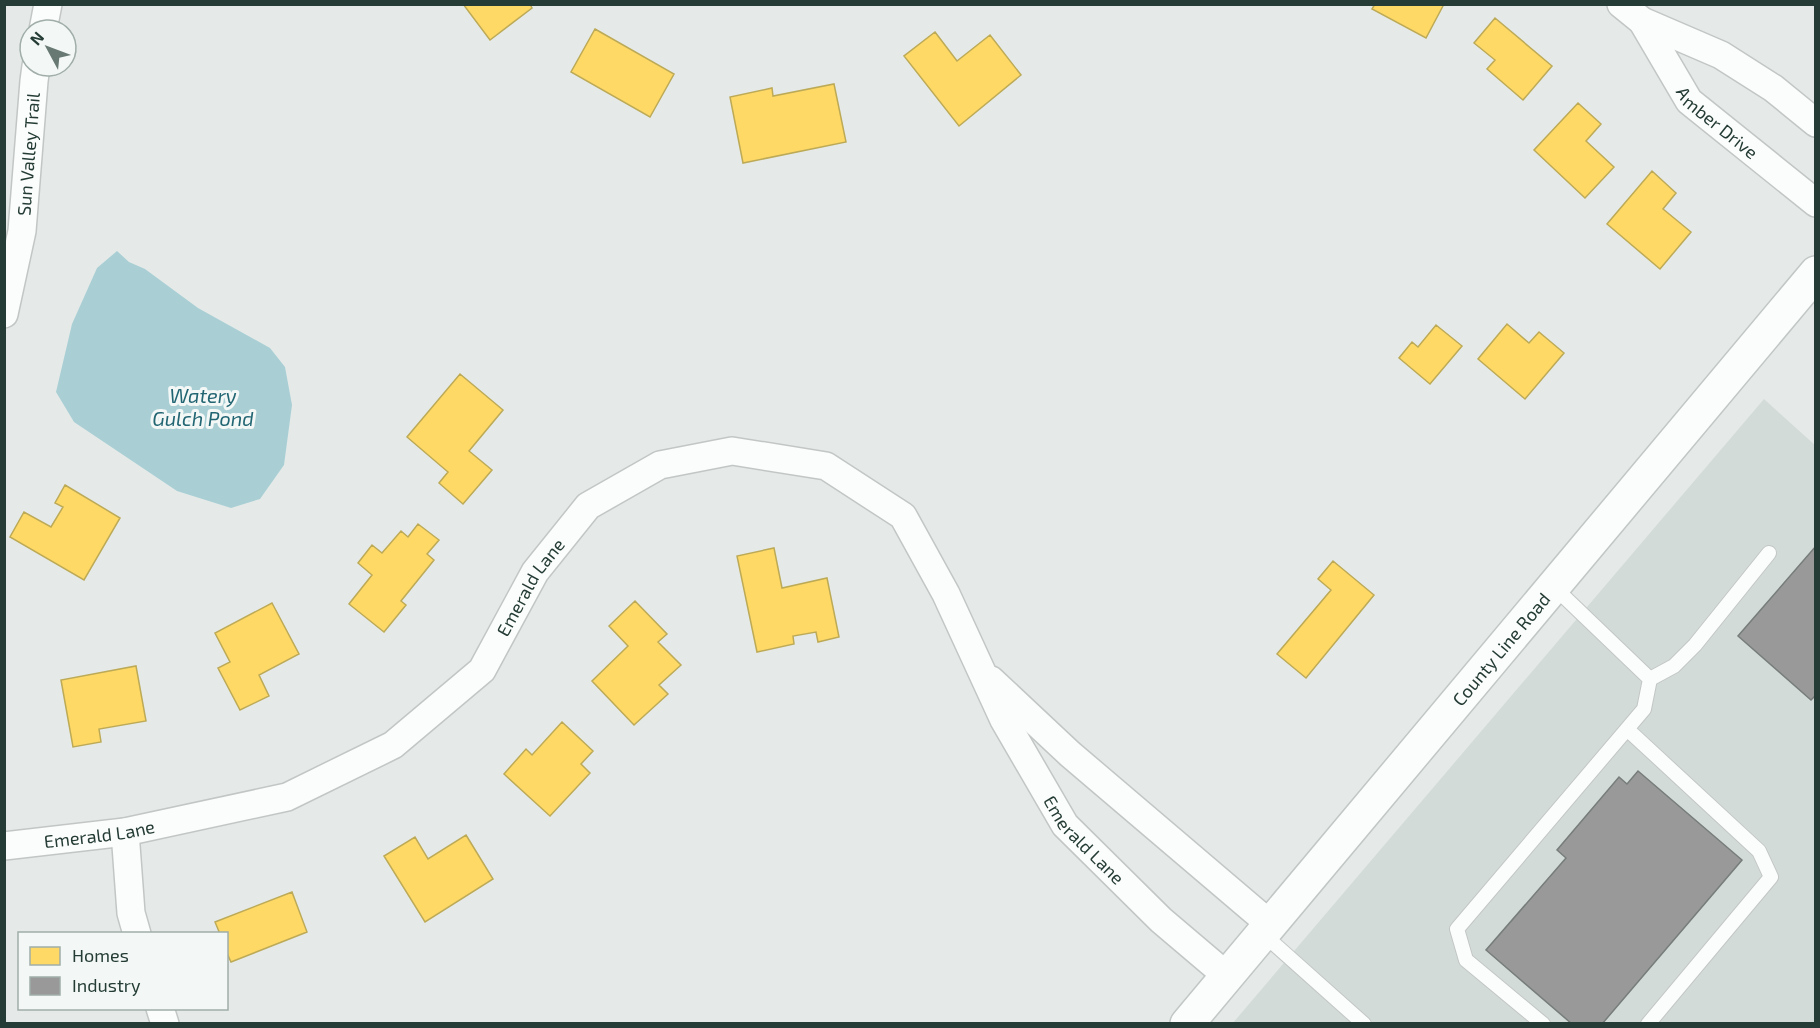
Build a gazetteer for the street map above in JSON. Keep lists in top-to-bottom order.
{
  "streets": {
    "main road": ["County Line Road"],
    "street": ["Amber Drive", "Sun Valley Trail", "Emerald Lane"]
  },
  "crossings": [
    ["Emerald Lane", "County Line Road"]
  ],
  "water": ["Watery Gulch Pond"],
  "legend": ["Homes", "Industry"],
  "north": "top left"
}
